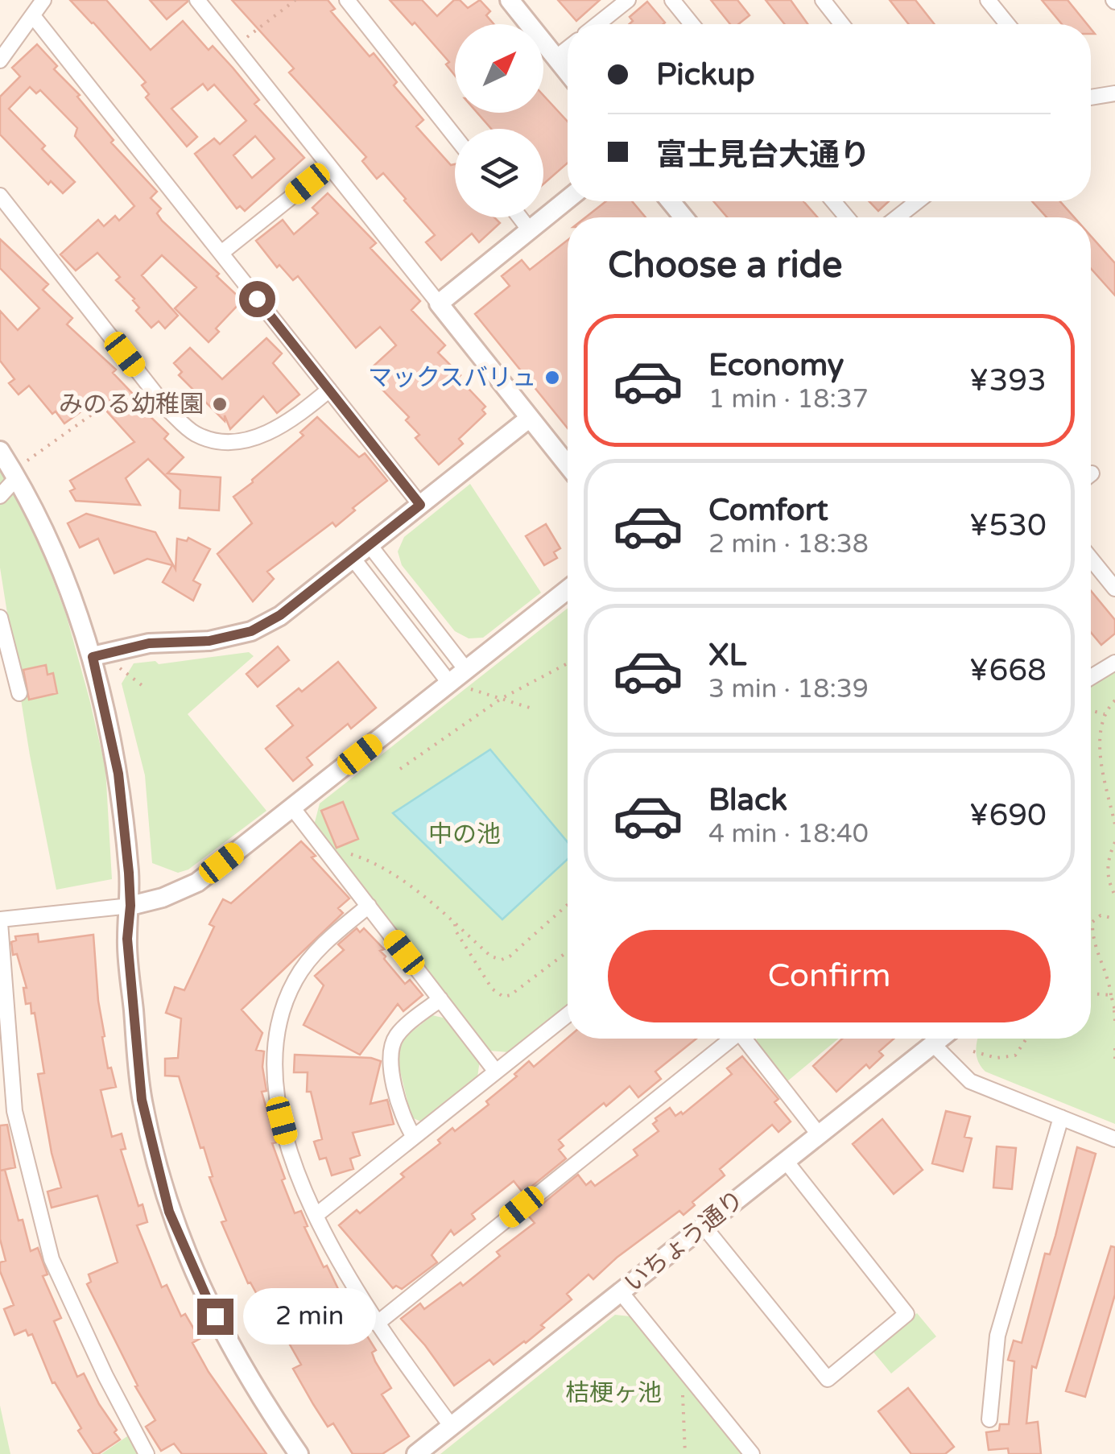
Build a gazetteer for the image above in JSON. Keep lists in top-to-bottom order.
{
  "streets": {
    "street": ["いちょう通り"]
  },
  "parks": ["中の池", "桔梗ヶ池"],
  "places": ["マックスバリュ", "みのる幼稚園"],
  "north": "top right",
  "page": {
    "banner": ["Pickup", "富士見台大通り"],
    "heading": "Choose a ride",
    "list": [
      {
        "name": "Economy",
        "note": "1 min · 18:37",
        "value": "¥393"
      },
      {
        "name": "Comfort",
        "note": "2 min · 18:38",
        "value": "¥530"
      },
      {
        "name": "XL",
        "note": "3 min · 18:39",
        "value": "¥668"
      },
      {
        "name": "Black",
        "note": "4 min · 18:40",
        "value": "¥690"
      }
    ],
    "buttons": "Confirm",
    "bubble": "2 min"
  }
}
